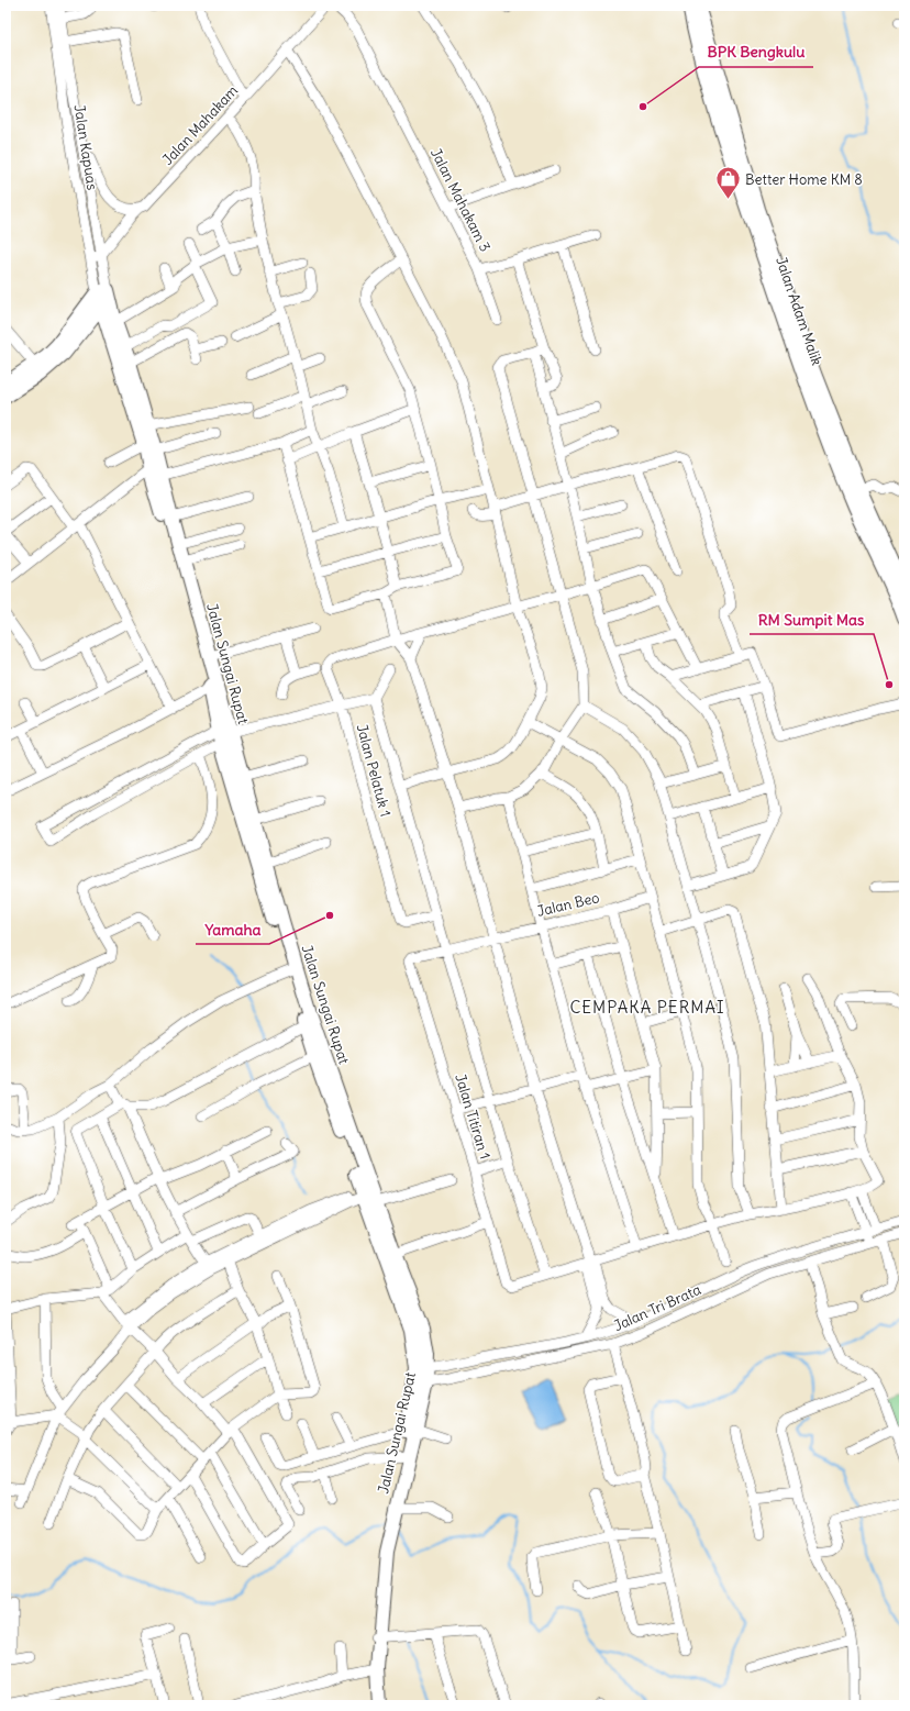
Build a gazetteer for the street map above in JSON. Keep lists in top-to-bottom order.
{
  "streets": {
    "main road": ["Jalan Adam Malik", "Jalan Sungai Rupat"],
    "street": [
      "Jalan Mahakam",
      "Jalan Kapuas",
      "Jalan Mahakam 3",
      "Jalan Pelatuk 1",
      "Jalan Beo",
      "Jalan Titiran 1",
      "Jalan Tri Brata"
    ]
  },
  "crossings": [
    ["Jalan Mahakam", "Jalan Kapuas"],
    ["Jalan Kapuas", "Jalan Sungai Rupat"],
    ["Jalan Sungai Rupat", "Jalan Tri Brata"],
    ["Jalan Beo", "Jalan Titiran 1"]
  ],
  "districts": ["CEMPAKA PERMAI"],
  "places": {
    "other": ["BPK Bengkulu", "RM Sumpit Mas", "Yamaha"],
    "shop": ["Better Home KM 8"]
  }
}
